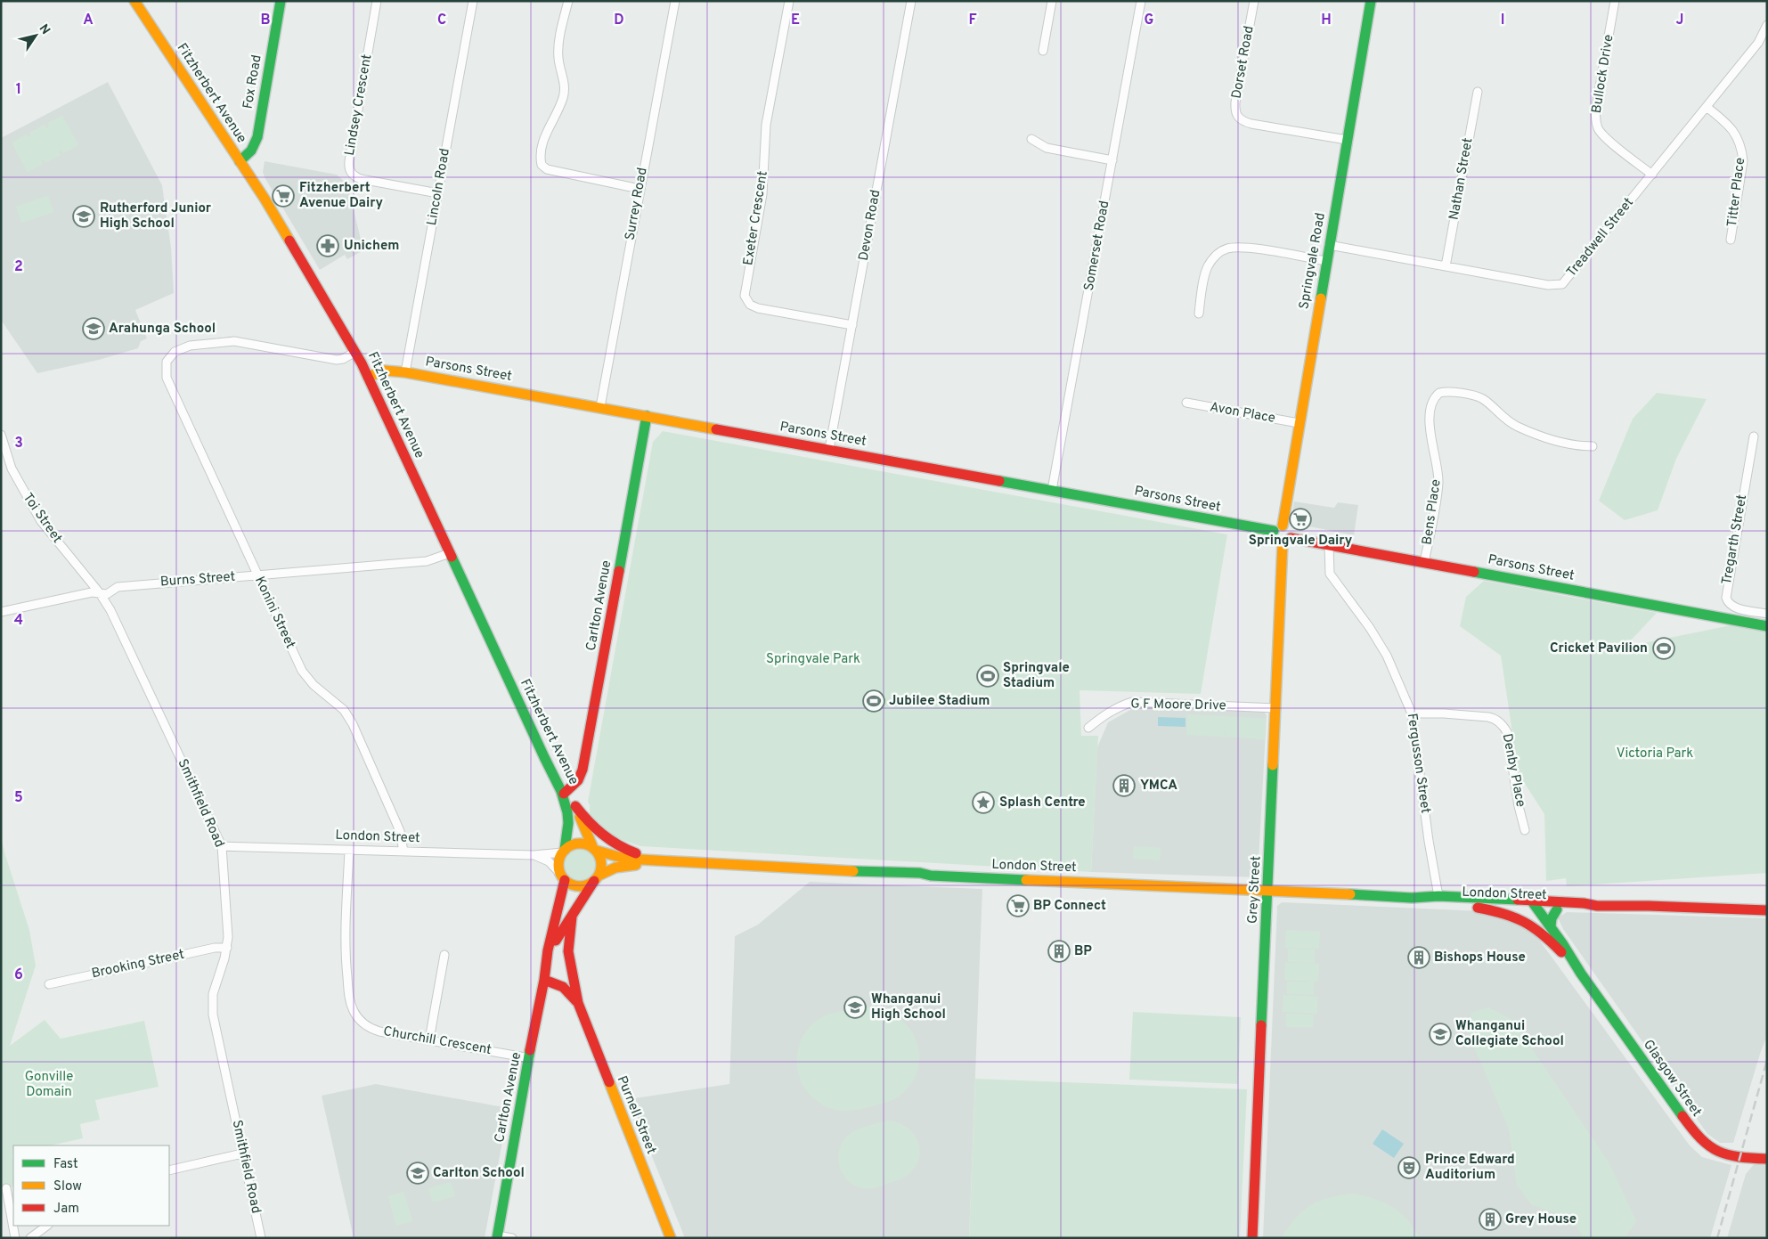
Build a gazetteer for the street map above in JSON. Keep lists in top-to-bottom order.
{
  "streets": {
    "main road": [
      "Fox Road",
      "Fitzherbert Avenue",
      "Springvale Road",
      "Parsons Street",
      "Carlton Avenue",
      "London Street",
      "Grey Street",
      "Glasgow Street",
      "Purnell Street"
    ],
    "street": [
      "Dorset Road",
      "Bullock Drive",
      "Lindsey Crescent",
      "Nathan Street",
      "Lincoln Road",
      "Titter Place",
      "Surrey Road",
      "Exeter Crescent",
      "Devon Road",
      "Treadwell Street",
      "Somerset Road",
      "Avon Place",
      "Bens Place",
      "Toi Street",
      "Tregarth Street",
      "Burns Street",
      "Konini Street",
      "G F Moore Drive",
      "Fergusson Street",
      "Denby Place",
      "Smithfield Road",
      "Brooking Street",
      "Churchill Crescent"
    ]
  },
  "crossings": [
    ["Dorset Road", "Springvale Road"],
    ["Bullock Drive", "Treadwell Street"],
    ["Fox Road", "Fitzherbert Avenue"],
    ["Fitzherbert Avenue", "Parsons Street"],
    ["Fitzherbert Avenue", "Burns Street"],
    ["Fitzherbert Avenue", "Carlton Avenue"],
    ["Fitzherbert Avenue", "Konini Street"],
    ["Fitzherbert Avenue", "London Street"],
    ["Lindsey Crescent", "Lincoln Road"],
    ["Nathan Street", "Treadwell Street"],
    ["Lincoln Road", "Parsons Street"],
    ["Titter Place", "Treadwell Street"],
    ["Surrey Road", "Parsons Street"],
    ["Exeter Crescent", "Devon Road"],
    ["Devon Road", "Parsons Street"],
    ["Treadwell Street", "Springvale Road"],
    ["Somerset Road", "Parsons Street"],
    ["Springvale Road", "Parsons Street"],
    ["Springvale Road", "Avon Place"],
    ["Parsons Street", "Bens Place"],
    ["Parsons Street", "Carlton Avenue"],
    ["Parsons Street", "Fergusson Street"],
    ["Parsons Street", "Grey Street"],
    ["Toi Street", "Burns Street"],
    ["Toi Street", "Smithfield Road"],
    ["Burns Street", "Konini Street"],
    ["Burns Street", "Smithfield Road"],
    ["Carlton Avenue", "London Street"],
    ["Carlton Avenue", "Churchill Crescent"],
    ["Carlton Avenue", "Purnell Street"],
    ["Konini Street", "London Street"],
    ["G F Moore Drive", "Grey Street"],
    ["Fergusson Street", "Denby Place"],
    ["Fergusson Street", "London Street"],
    ["Smithfield Road", "London Street"],
    ["Smithfield Road", "Brooking Street"],
    ["London Street", "Grey Street"],
    ["London Street", "Churchill Crescent"],
    ["London Street", "Glasgow Street"]
  ],
  "parks": ["Springvale Park", "Victoria Park", "Gonville Domain"],
  "places": {
    "supermarket": ["Fitzherbert Avenue Dairy", "Springvale Dairy", "BP Connect"],
    "school or university": [
      "Rutherford Junior High School",
      "Arahunga School",
      "Whanganui High School",
      "Whanganui Collegiate School",
      "Carlton School"
    ],
    "pharmacy": ["Unichem"],
    "sports": ["Cricket Pavilion", "Springvale Stadium", "Jubilee Stadium"],
    "building": [
      "YMCA",
      "BP",
      "Bishops House",
      "Grey House"
    ],
    "place": ["Splash Centre"],
    "theatre": ["Prince Edward Auditorium"]
  },
  "legend": ["Fast", "Slow", "Jam"],
  "north": "top right",
  "grid": {
    "columns": [
      "A",
      "B",
      "C",
      "D",
      "E",
      "F",
      "G",
      "H",
      "I",
      "J"
    ],
    "rows": [
      "1",
      "2",
      "3",
      "4",
      "5",
      "6"
    ]
  }
}
